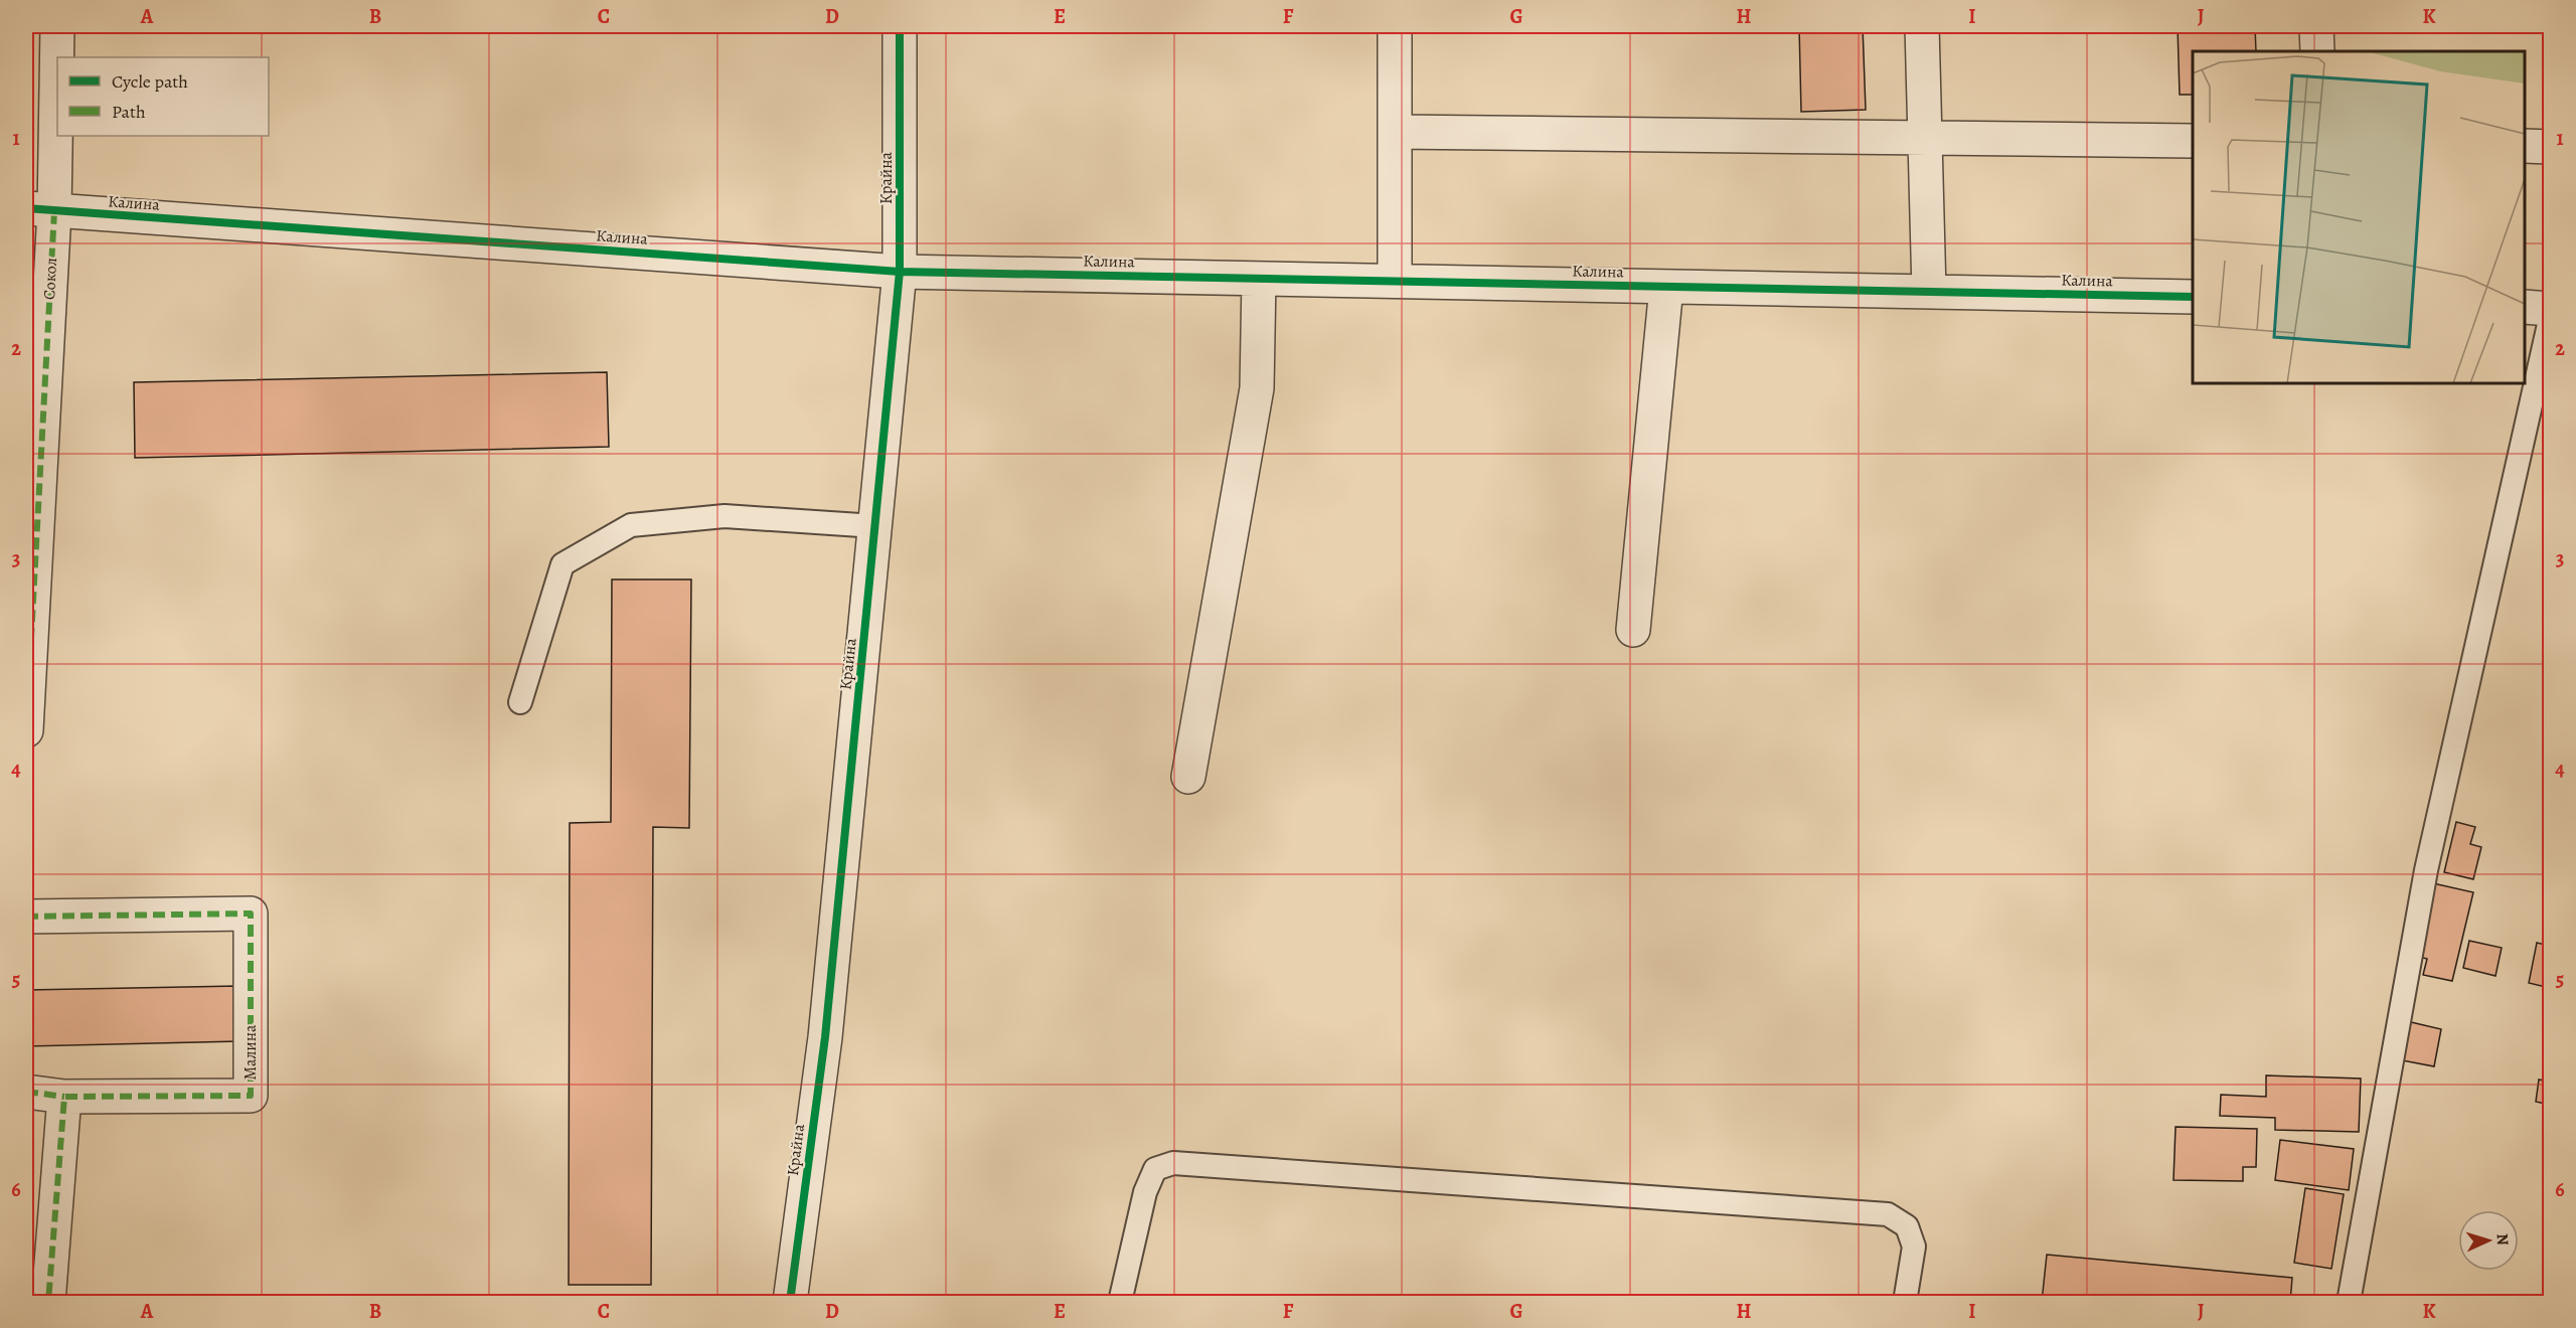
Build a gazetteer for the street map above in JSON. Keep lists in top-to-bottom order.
{
  "streets": {
    "street": [
      "Крайна",
      "Калина",
      "Сокол",
      "Малина"
    ]
  },
  "crossings": [
    ["Крайна", "Калина"],
    ["Калина", "Сокол"]
  ],
  "legend": ["Cycle path", "Path"],
  "north": "right",
  "grid": {
    "columns": [
      "A",
      "B",
      "C",
      "D",
      "E",
      "F",
      "G",
      "H",
      "I",
      "J",
      "K"
    ],
    "rows": [
      "1",
      "2",
      "3",
      "4",
      "5",
      "6"
    ]
  }
}
